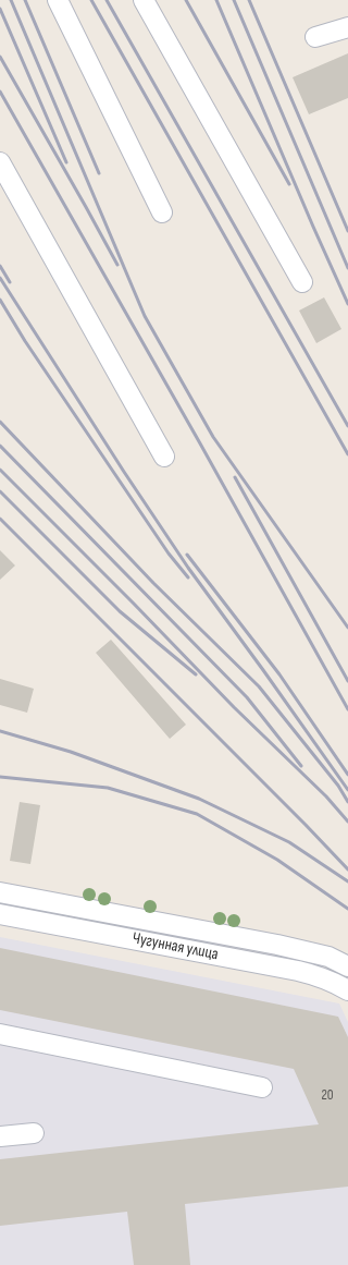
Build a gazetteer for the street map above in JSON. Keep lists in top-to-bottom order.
{
  "streets": {
    "street": ["Чугунная улица"]
  },
  "house_numbers": ["20"]
}
